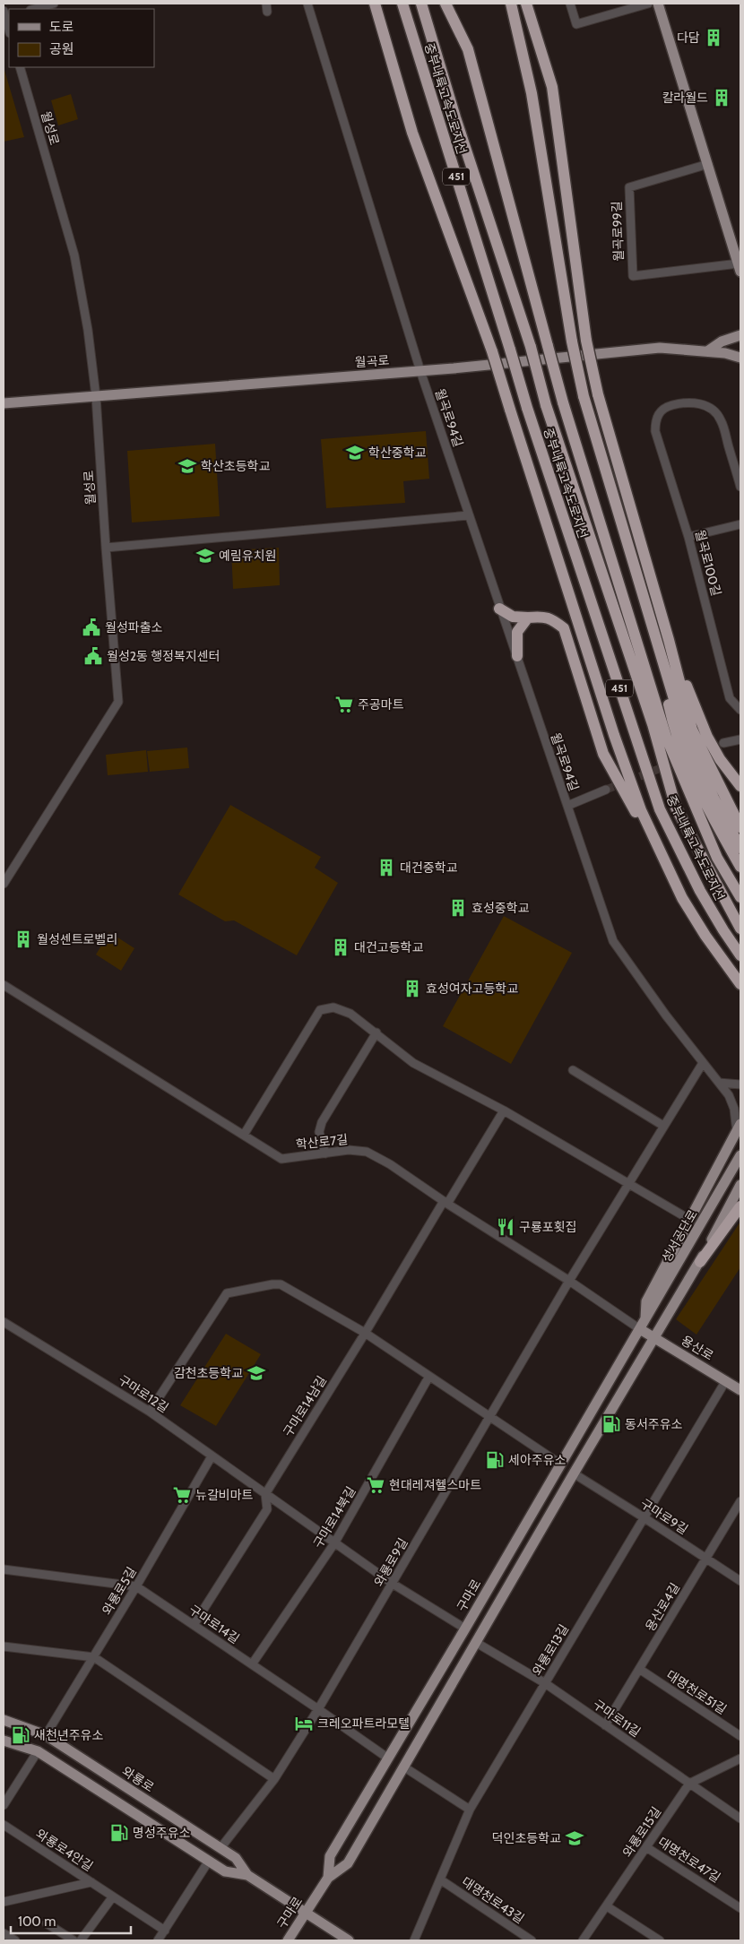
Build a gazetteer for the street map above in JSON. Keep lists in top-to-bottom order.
{
  "streets": {
    "highway": ["중부내륙고속도로지선", "451"],
    "main road": [
      "월곡로99길",
      "월곡로",
      "성서공단로",
      "용산로",
      "구마로",
      "와룡로"
    ],
    "street": [
      "월성로",
      "월곡로94길",
      "월곡로100길",
      "학산로7길",
      "구마로12길",
      "구마로14남길",
      "구마로9길",
      "구마로14북길",
      "와룡로9길",
      "와룡로5길",
      "용산로4길",
      "구마로14길",
      "와룡로13길",
      "대명천로51길",
      "구마로11길",
      "와룡로15길",
      "와룡로4안길",
      "대명천로47길",
      "대명천로43길"
    ]
  },
  "crossings": [
    ["월성로", "월곡로"],
    ["월곡로", "월곡로94길"],
    ["월곡로94길", "와룡로9길"],
    ["학산로7길", "성서공단로"],
    ["학산로7길", "용산로"],
    ["학산로7길", "구마로14남길"],
    ["학산로7길", "와룡로9길"],
    ["학산로7길", "구마로"],
    ["성서공단로", "용산로"],
    ["성서공단로", "구마로"],
    ["용산로", "구마로"],
    ["용산로", "와룡로13길"],
    ["구마로12길", "구마로14남길"],
    ["구마로12길", "구마로14북길"],
    ["구마로12길", "와룡로9길"],
    ["구마로12길", "와룡로5길"],
    ["구마로12길", "구마로"],
    ["구마로14남길", "구마로14길"],
    ["구마로9길", "구마로"],
    ["구마로9길", "용산로4길"],
    ["구마로9길", "와룡로13길"],
    ["구마로14북길", "구마로14길"],
    ["와룡로9길", "구마로14길"],
    ["와룡로9길", "와룡로"],
    ["와룡로5길", "구마로14길"],
    ["와룡로5길", "와룡로"],
    ["구마로", "구마로14길"],
    ["구마로", "구마로11길"],
    ["구마로", "와룡로"],
    ["용산로4길", "대명천로51길"],
    ["용산로4길", "구마로11길"],
    ["와룡로13길", "구마로11길"],
    ["와룡로13길", "대명천로43길"],
    ["구마로11길", "와룡로15길"],
    ["와룡로15길", "대명천로47길"]
  ],
  "places": {
    "building": [
      "다담",
      "칼라월드",
      "대건중학교",
      "효성중학교",
      "월성센트로벨리",
      "대건고등학교",
      "효성여자고등학교"
    ],
    "school or university": [
      "학산중학교",
      "학산초등학교",
      "예림유치원",
      "감천초등학교",
      "덕인초등학교"
    ],
    "public building": ["월성파출소", "월성2동 행정복지센터"],
    "supermarket": ["주공마트", "현대레져헬스마트", "뉴갈비마트"],
    "restaurant": ["구룡포횟집"],
    "fuel station": [
      "동서주유소",
      "세아주유소",
      "새천년주유소",
      "명성주유소"
    ],
    "hotel": ["크레오파트라모텔"]
  },
  "legend": ["도로", "공원"],
  "scale_bar": "100 m"
}
